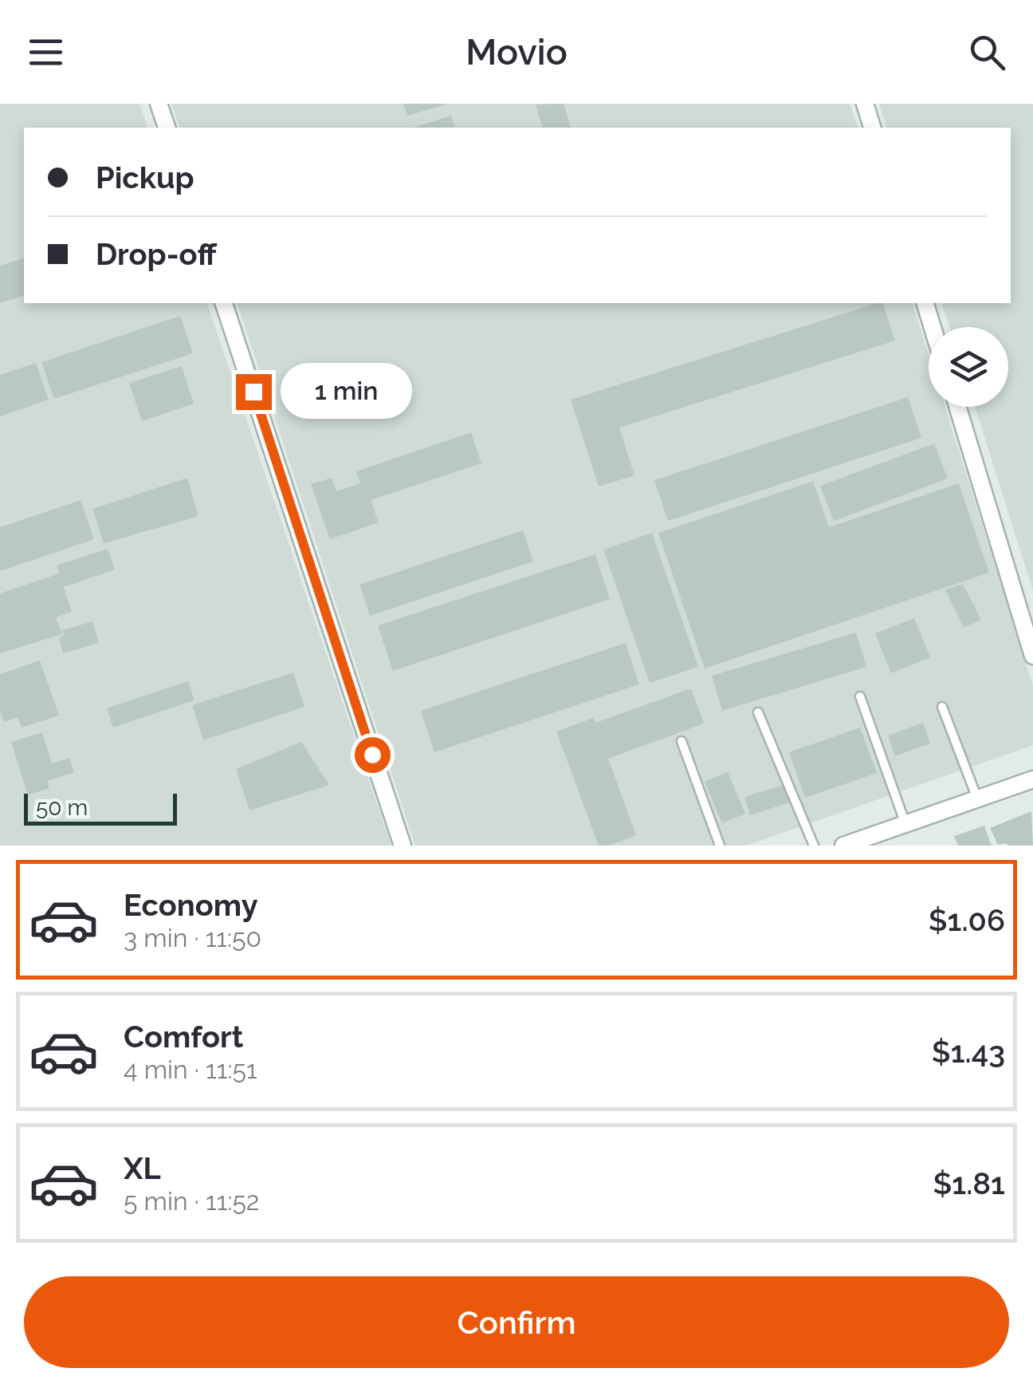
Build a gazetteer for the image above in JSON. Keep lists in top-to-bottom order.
{
  "scale_bar": "50 m",
  "page": {
    "header": "Movio",
    "banner": ["Pickup", "Drop-off"],
    "bubble": "1 min",
    "scale": "50 m",
    "list": [
      {
        "name": "Economy",
        "note": "3 min · 11:50",
        "value": "$1.06"
      },
      {
        "name": "Comfort",
        "note": "4 min · 11:51",
        "value": "$1.43"
      },
      {
        "name": "XL",
        "note": "5 min · 11:52",
        "value": "$1.81"
      }
    ],
    "buttons": "Confirm"
  }
}
